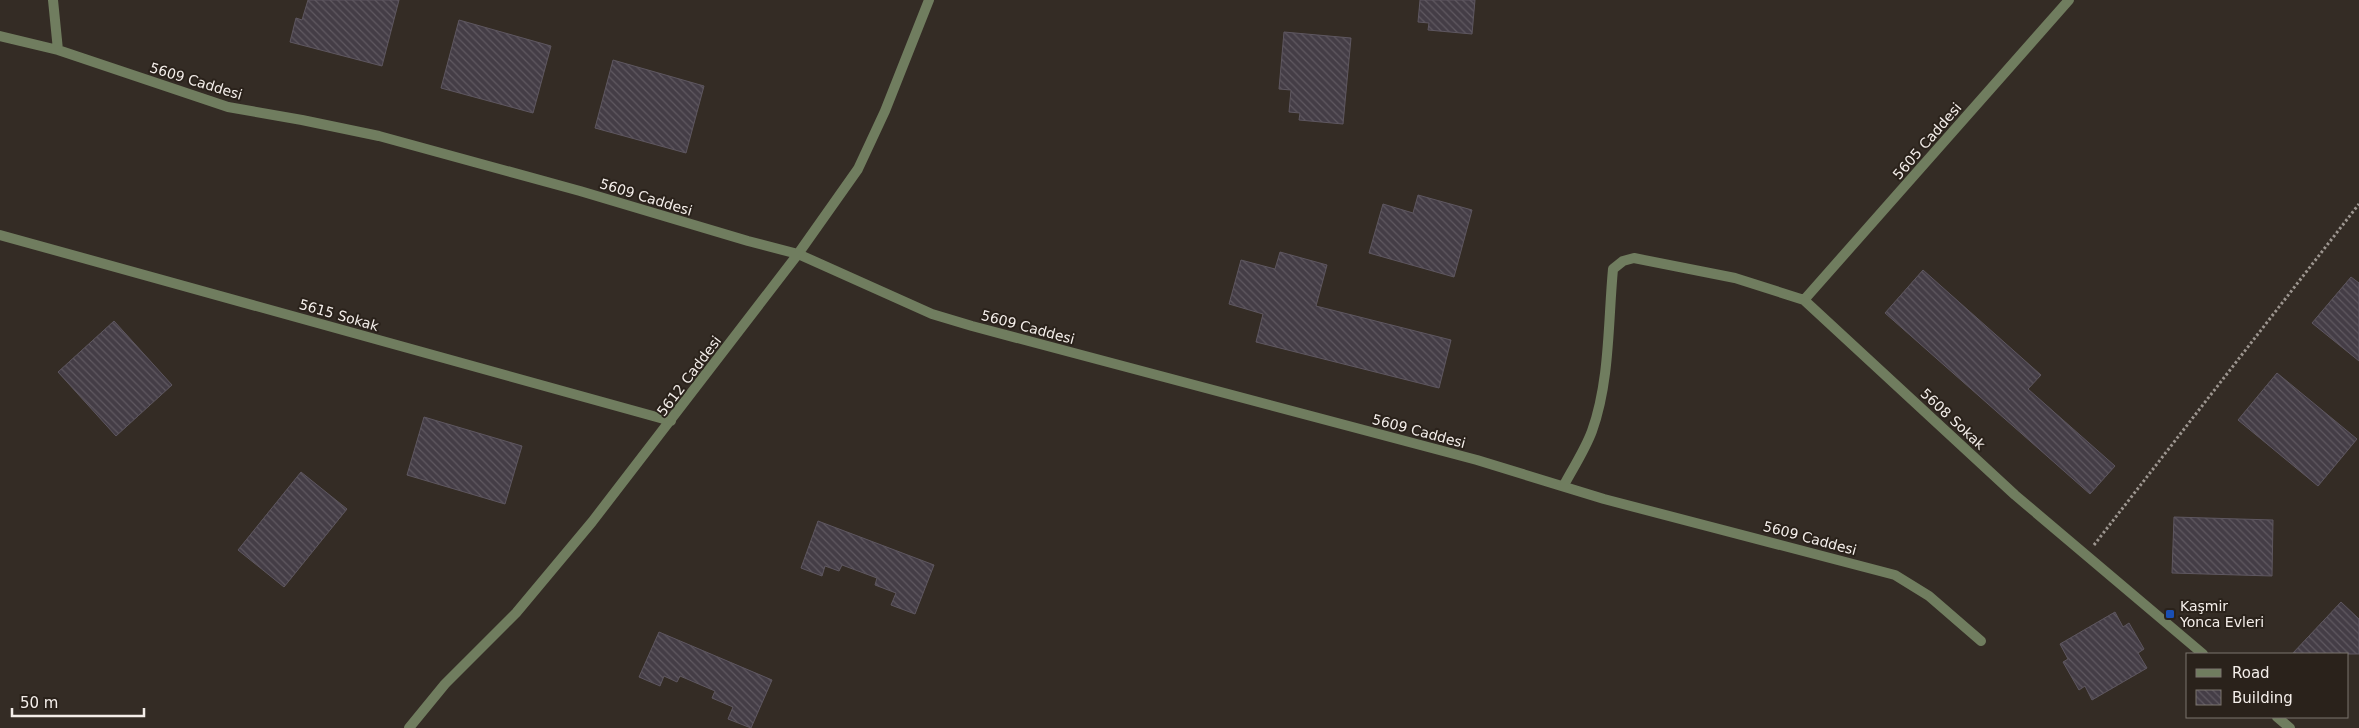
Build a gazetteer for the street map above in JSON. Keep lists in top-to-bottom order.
{
  "streets": {
    "street": [
      "5609 Caddesi",
      "5605 Caddesi",
      "5615 Sokak",
      "5612 Caddesi",
      "5608 Sokak"
    ]
  },
  "crossings": [
    ["5609 Caddesi", "5612 Caddesi"],
    ["5605 Caddesi", "5608 Sokak"],
    ["5615 Sokak", "5612 Caddesi"]
  ],
  "places": {
    "transit": ["Kaşmir Yonca Evleri"]
  },
  "legend": ["Road", "Building"],
  "scale_bar": "50 m"
}
